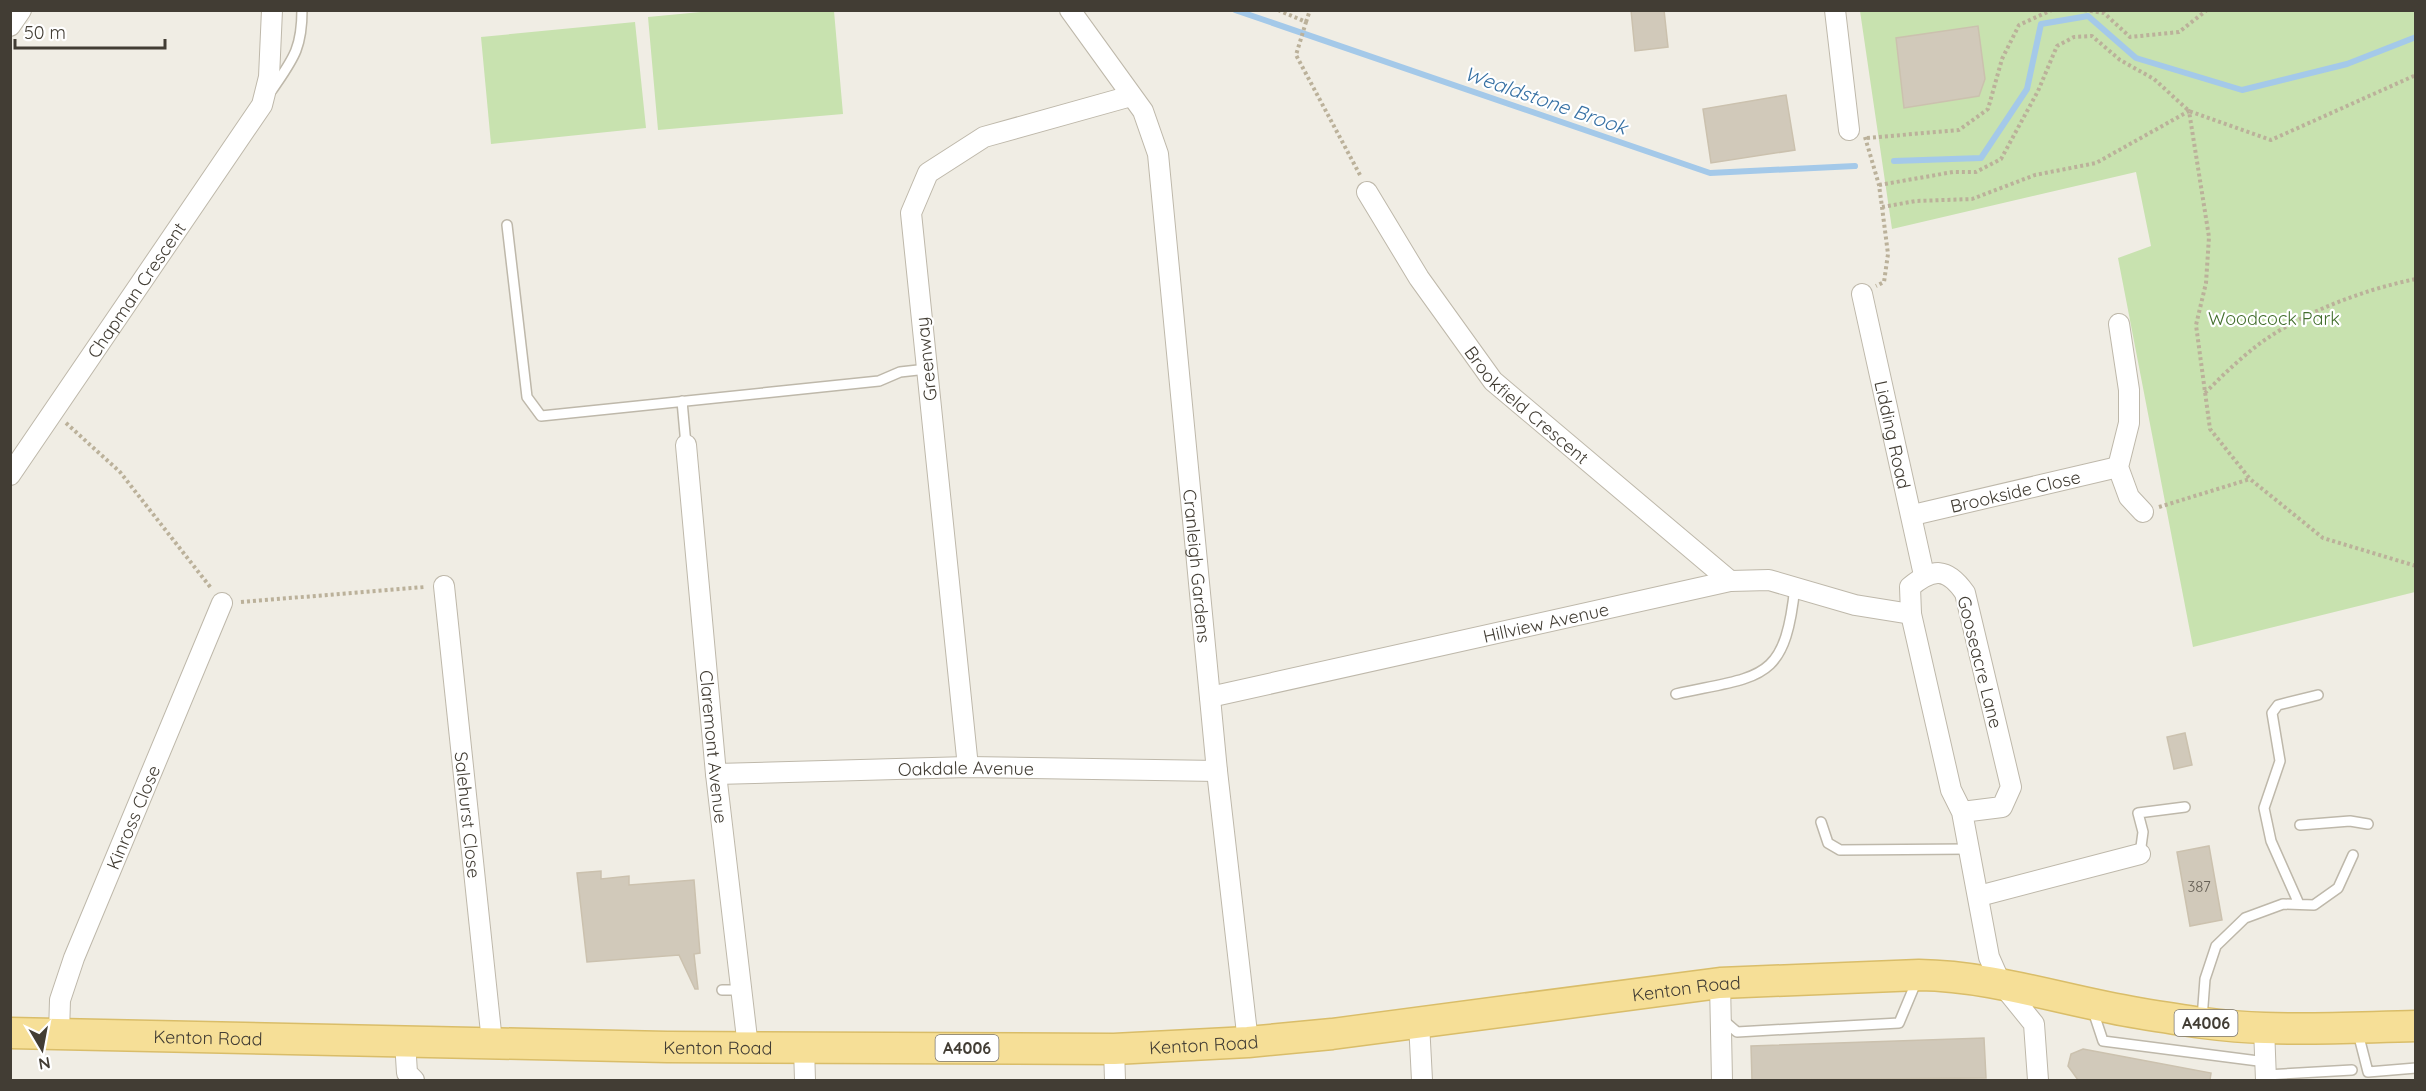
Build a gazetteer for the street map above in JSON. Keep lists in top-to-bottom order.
{
  "streets": {
    "main road": ["Kenton Road", "A4006"],
    "street": [
      "Chapman Crescent",
      "Greenway",
      "Brookfield Crescent",
      "Lidding Road",
      "Brookside Close",
      "Cranleigh Gardens",
      "Hillview Avenue",
      "Gooseacre Lane",
      "Claremont Avenue",
      "Oakdale Avenue",
      "Salehurst Close",
      "Kinross Close"
    ]
  },
  "crossings": [
    ["Greenway", "Cranleigh Gardens"],
    ["Greenway", "Oakdale Avenue"],
    ["Brookfield Crescent", "Hillview Avenue"],
    ["Lidding Road", "Brookside Close"],
    ["Lidding Road", "Gooseacre Lane"],
    ["Cranleigh Gardens", "Hillview Avenue"],
    ["Cranleigh Gardens", "Oakdale Avenue"],
    ["Cranleigh Gardens", "Kenton Road"],
    ["Claremont Avenue", "Oakdale Avenue"],
    ["Claremont Avenue", "Kenton Road"],
    ["Salehurst Close", "Kenton Road"],
    ["Kinross Close", "Kenton Road"],
    ["Kenton Road", "A4006"]
  ],
  "water": ["Wealdstone Brook"],
  "parks": ["Woodcock Park"],
  "house_numbers": ["387"],
  "scale_bar": "50 m",
  "north": "bottom"
}
